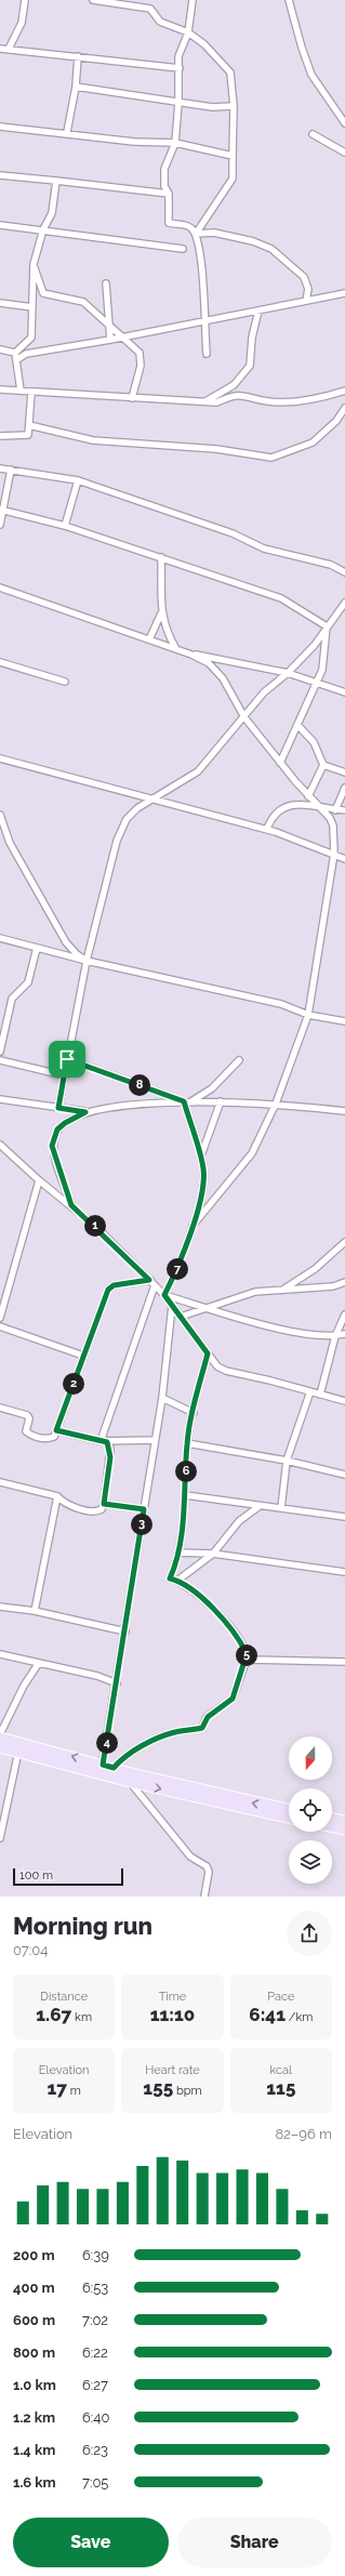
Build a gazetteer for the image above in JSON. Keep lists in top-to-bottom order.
{
  "scale_bar": "100 m",
  "north": "bottom",
  "page": {
    "pins": [
      "8",
      "1",
      "7",
      "2",
      "6",
      "3",
      "5",
      "4"
    ],
    "scale": "100 m",
    "heading": ["Morning run", "07:04"],
    "stats": [
      ["Distance", "1.67 km"],
      ["Time", "11:10"],
      ["Pace", "6:41 /km"],
      ["Elevation", "17 m"],
      ["Heart rate", "155 bpm"],
      ["kcal", "115"]
    ],
    "chart": ["Elevation", "82–96 m"],
    "list": [
      {
        "name": "200 m",
        "note": "6:39"
      },
      {
        "name": "400 m",
        "note": "6:53"
      },
      {
        "name": "600 m",
        "note": "7:02"
      },
      {
        "name": "800 m",
        "note": "6:22"
      },
      {
        "name": "1.0 km",
        "note": "6:27"
      },
      {
        "name": "1.2 km",
        "note": "6:40"
      },
      {
        "name": "1.4 km",
        "note": "6:23"
      },
      {
        "name": "1.6 km",
        "note": "7:05"
      }
    ],
    "buttons": ["Save", "Share"]
  }
}
